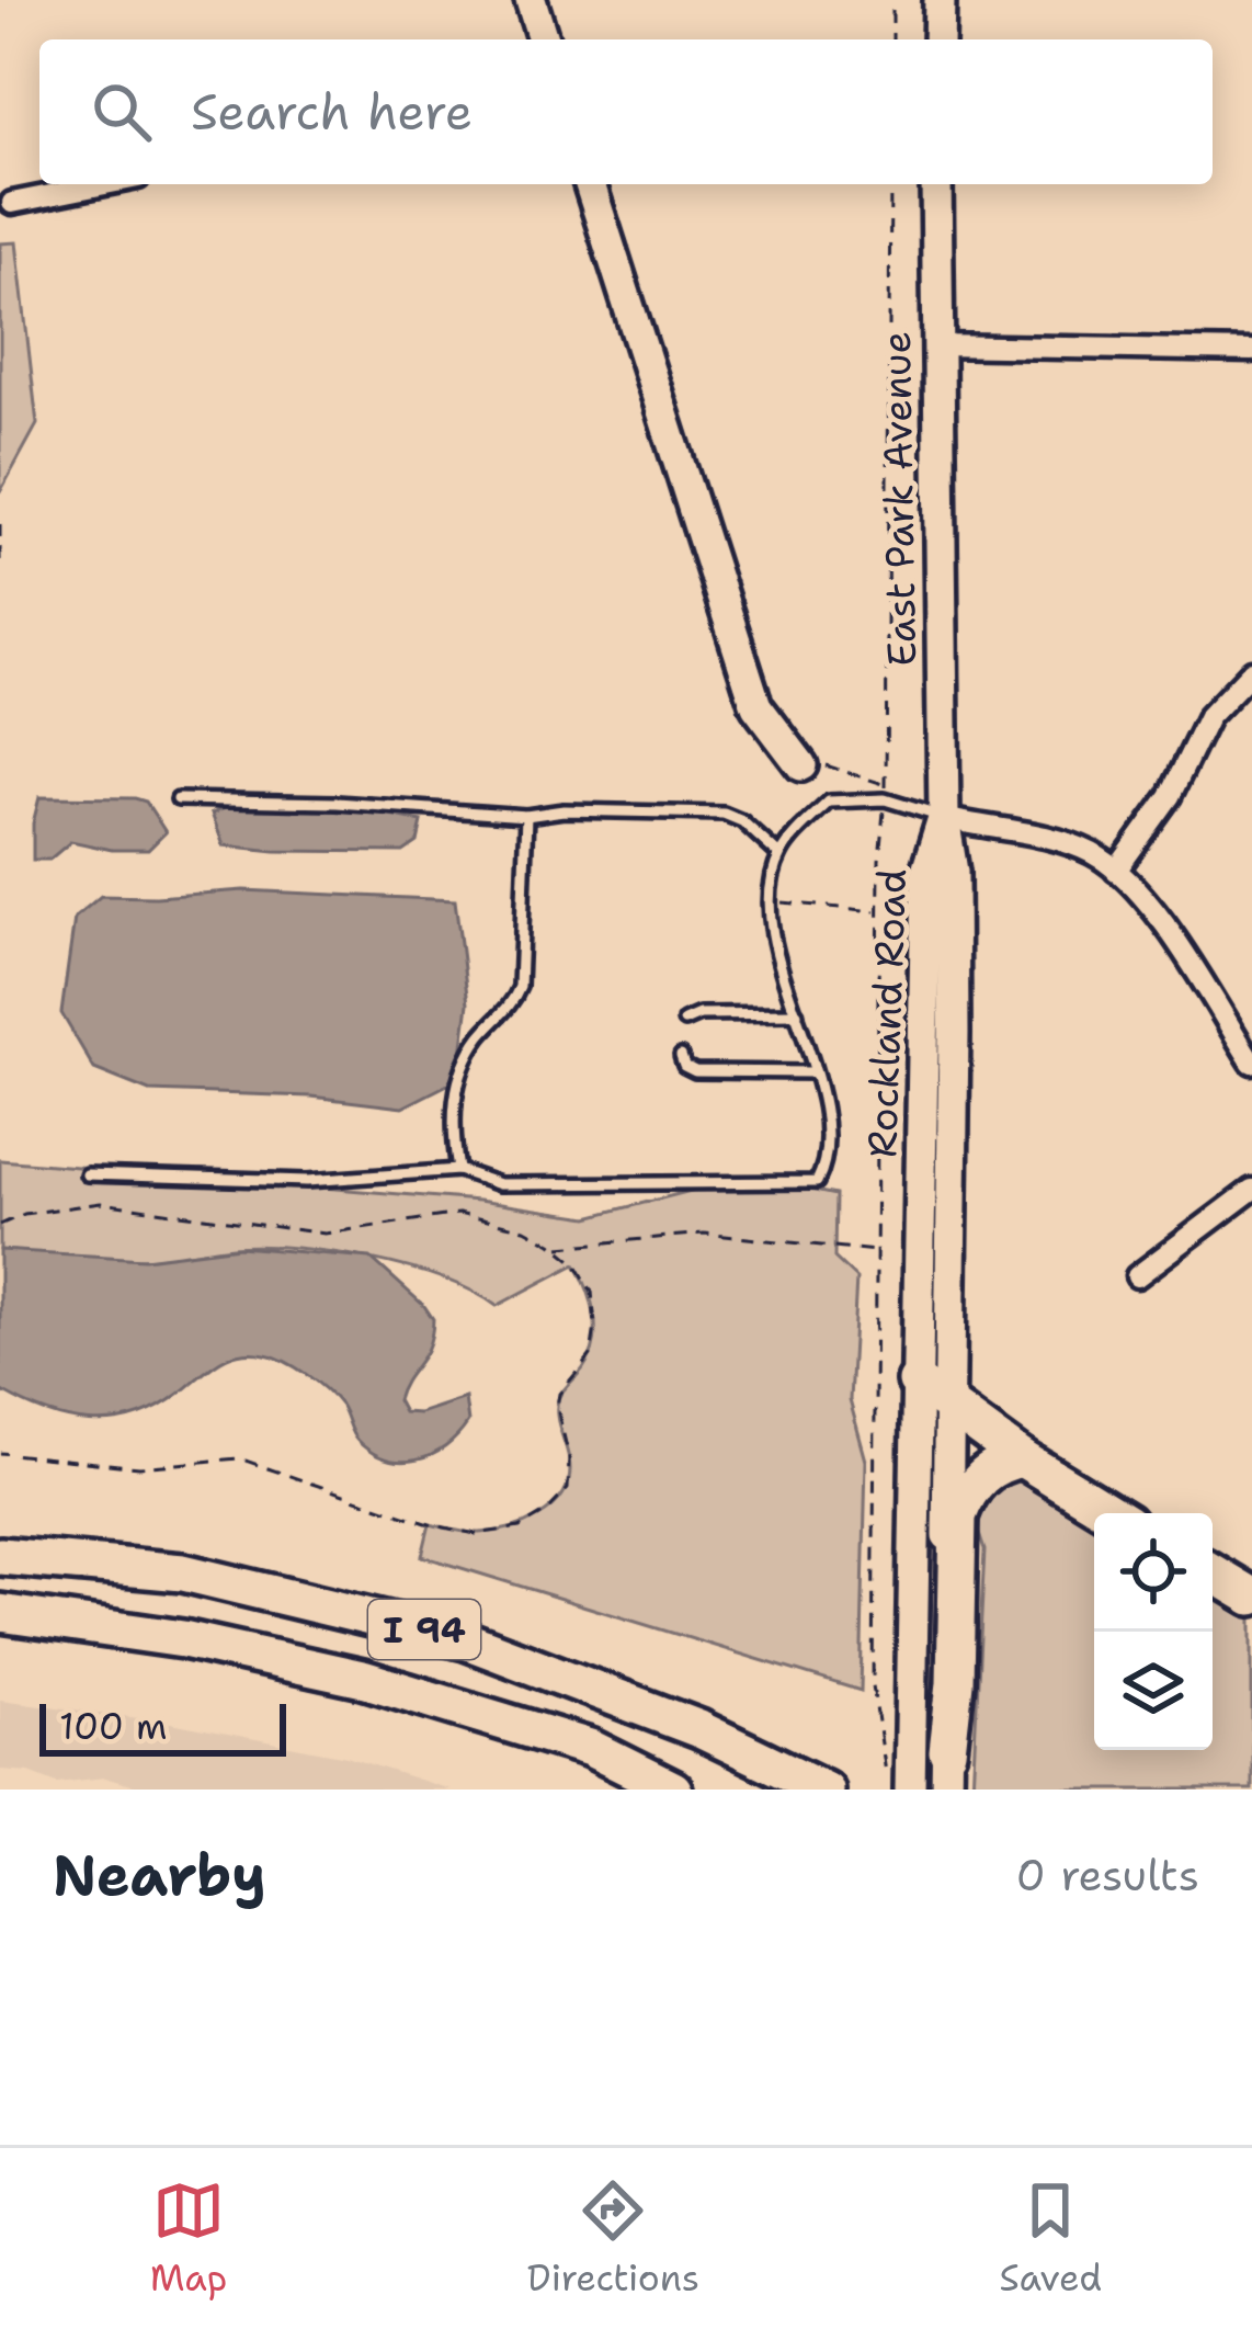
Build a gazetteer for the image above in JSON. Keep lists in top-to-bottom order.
{
  "streets": {
    "highway": ["I 94"],
    "main road": ["East Park Avenue", "Rockland Road"]
  },
  "crossings": [
    ["East Park Avenue", "Rockland Road"]
  ],
  "scale_bar": "100 m",
  "page": {
    "search": "Search here",
    "scale": "100 m",
    "heading": ["Nearby", "0 results"],
    "nav": ["Map", "Directions", "Saved"]
  }
}
